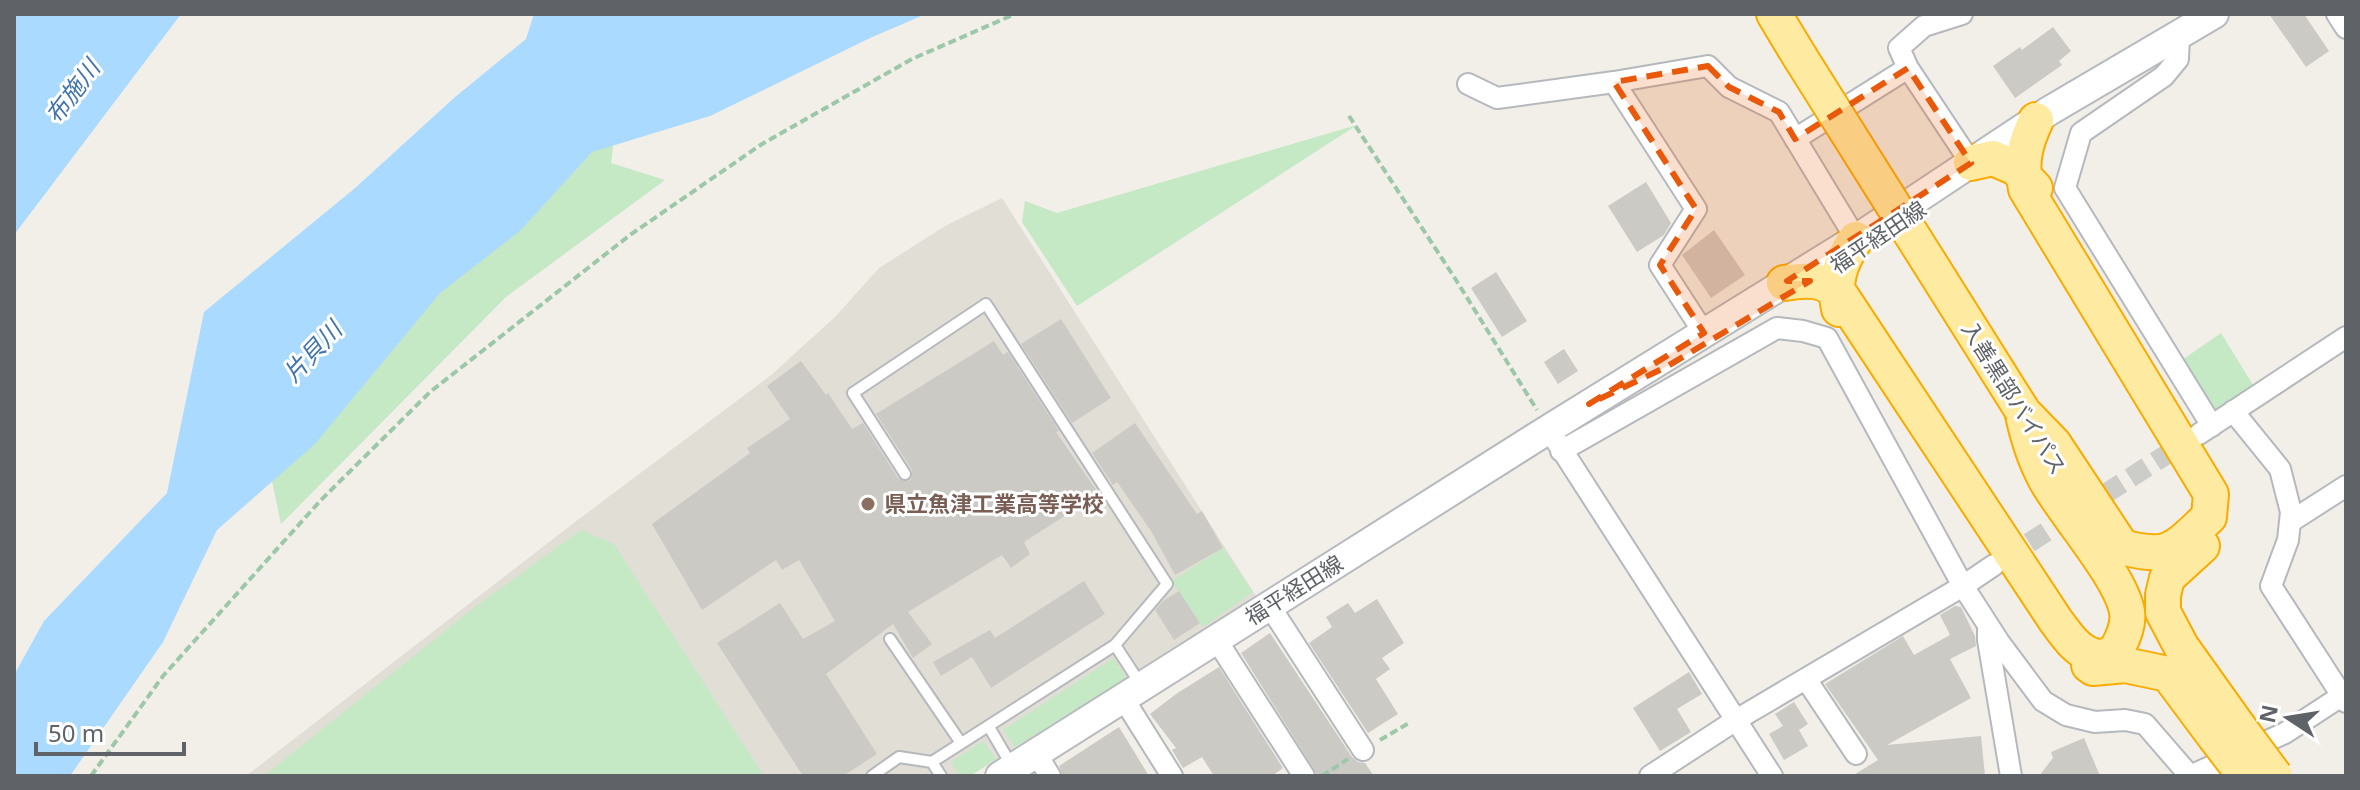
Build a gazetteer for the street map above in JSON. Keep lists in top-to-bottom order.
{
  "streets": {
    "highway": ["入善黒部バイパス"],
    "main road": ["福平経田線"]
  },
  "water": ["布施川", "片貝川"],
  "places": ["県立魚津工業高等学校"],
  "scale_bar": "50 m",
  "north": "left"
}
